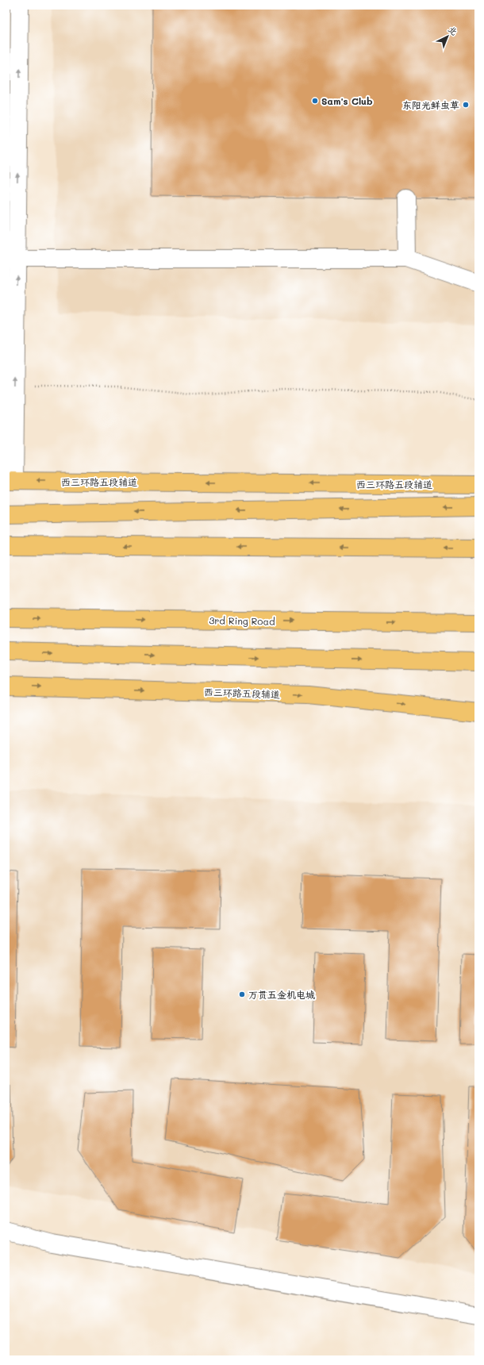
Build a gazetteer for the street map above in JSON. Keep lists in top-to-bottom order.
{
  "streets": {
    "main road": ["西三环路五段辅道", "3rd Ring Road"]
  },
  "places": ["Sam's Club", "东阳光鲜虫草", "万贯五金机电城"],
  "north": "top right"
}
